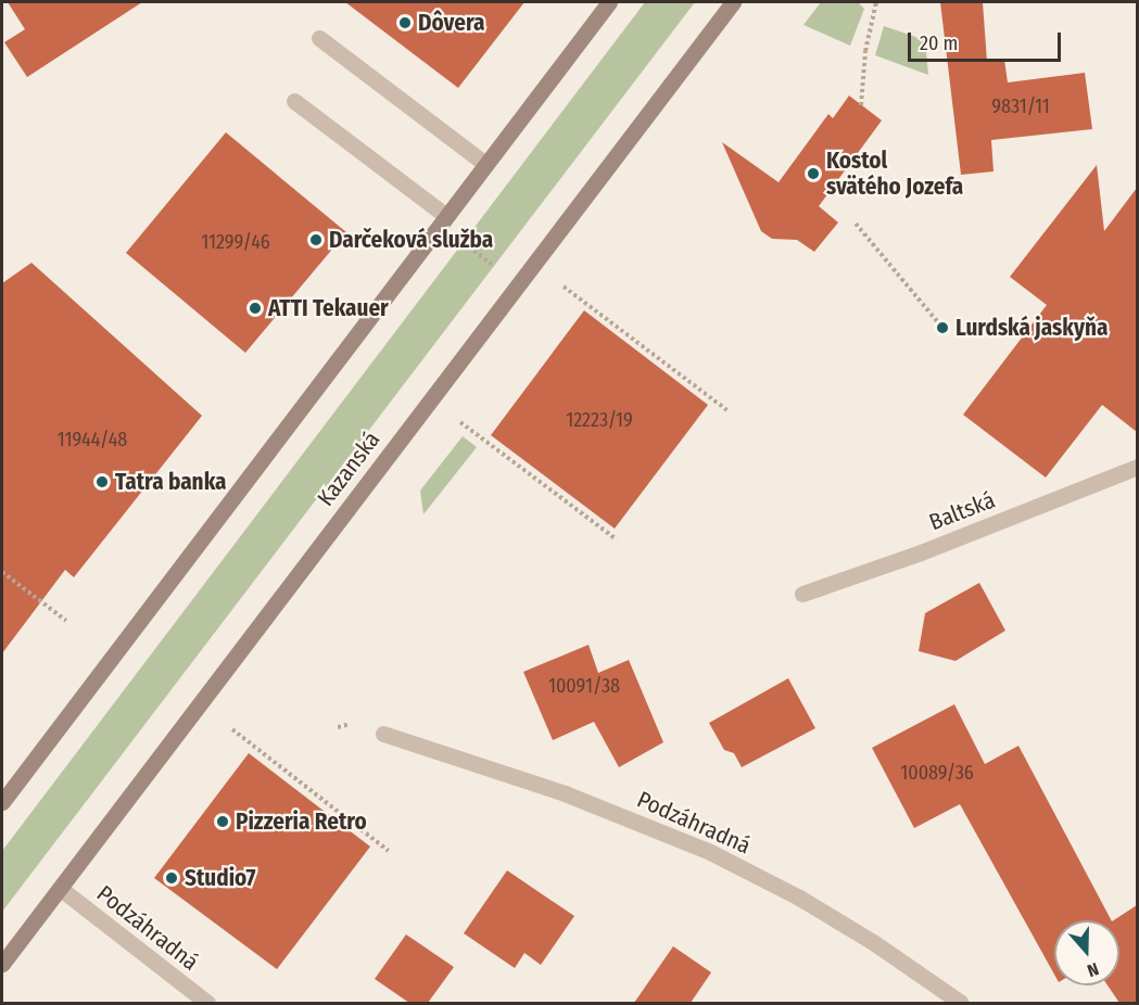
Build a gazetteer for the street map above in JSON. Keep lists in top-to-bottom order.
{
  "streets": {
    "main road": ["Kazanská"],
    "street": ["Baltská", "Podzáhradná"]
  },
  "crossings": [
    ["Kazanská", "Podzáhradná"]
  ],
  "places": [
    "Dôvera",
    "Kostol svätého Jozefa",
    "Darčeková služba",
    "ATTI Tekauer",
    "Lurdská jaskyňa",
    "Tatra banka",
    "Pizzeria Retro",
    "Studio7"
  ],
  "house_numbers": [
    "9831/11",
    "11299/46",
    "12223/19",
    "11944/48",
    "10091/38",
    "10089/36"
  ],
  "scale_bar": "20 m",
  "north": "bottom"
}
